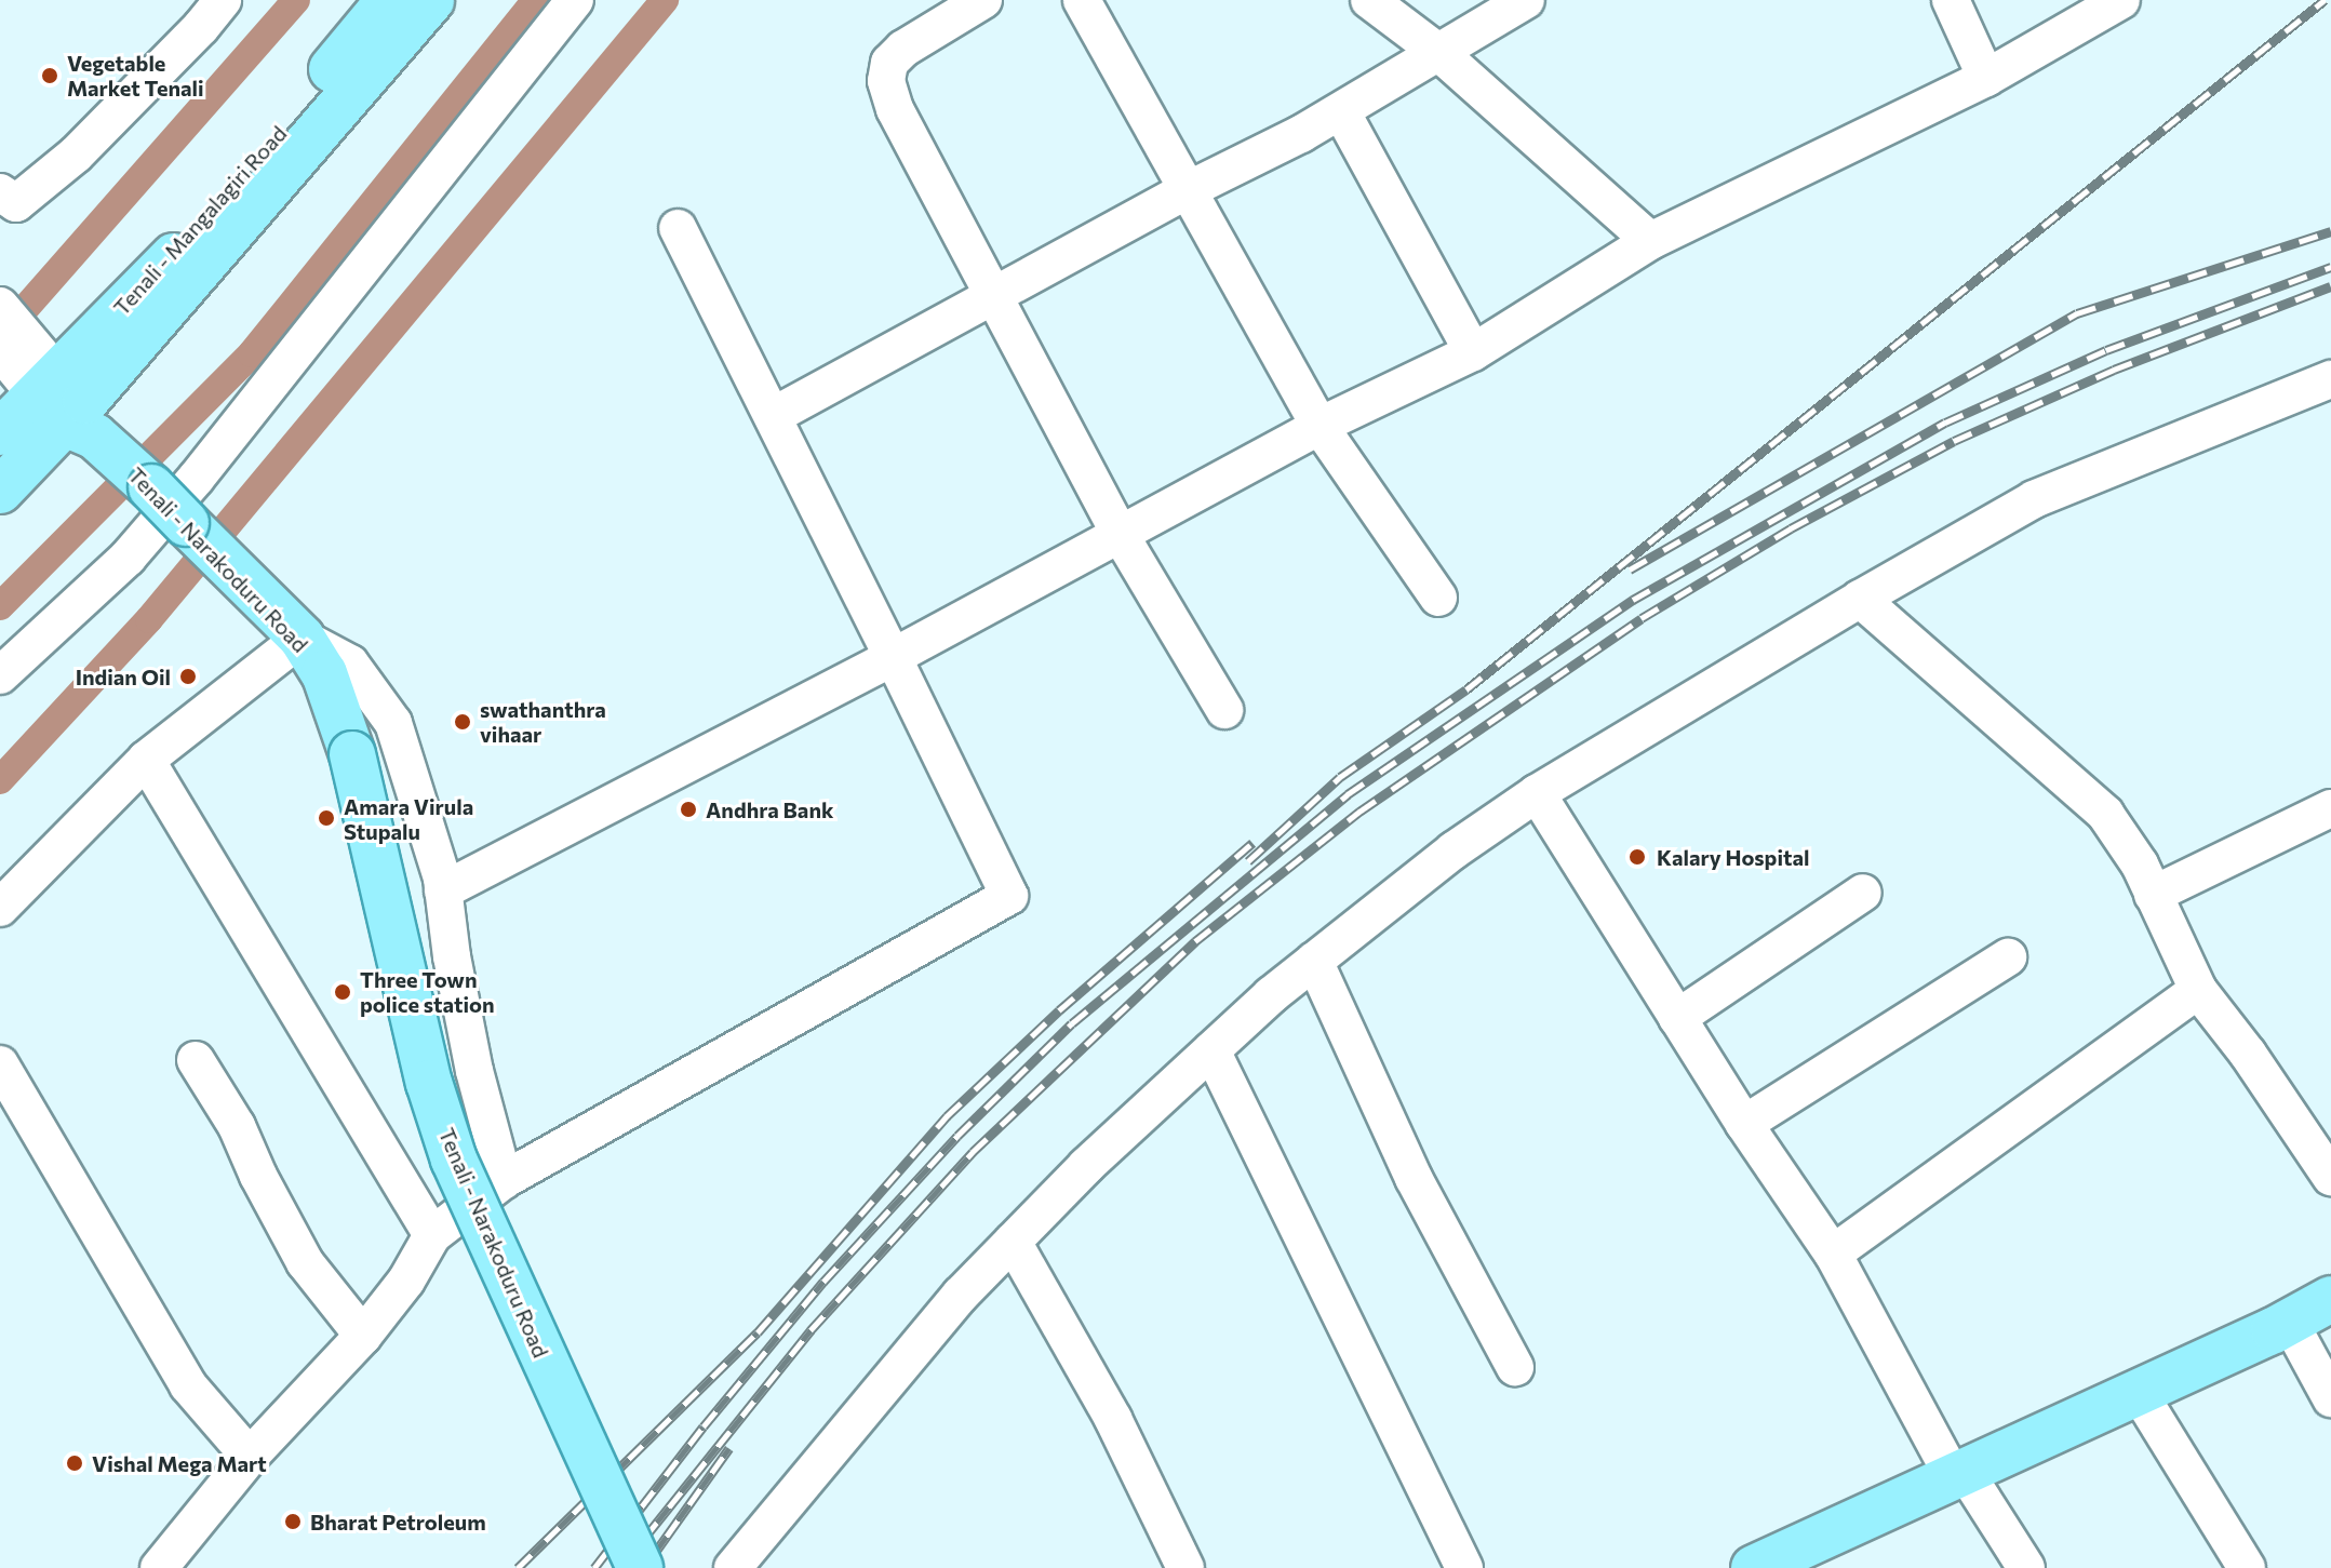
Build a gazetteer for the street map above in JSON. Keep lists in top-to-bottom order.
{
  "streets": {
    "main road": ["Tenali - Mangalagiri Road", "Tenali - Narakoduru Road"]
  },
  "places": [
    "Vegetable Market Tenali",
    "Indian Oil",
    "swathanthra vihaar",
    "Andhra Bank",
    "Amara Virula Stupalu",
    "Kalary Hospital",
    "Three Town police station",
    "Vishal Mega Mart",
    "Bharat Petroleum"
  ]
}
